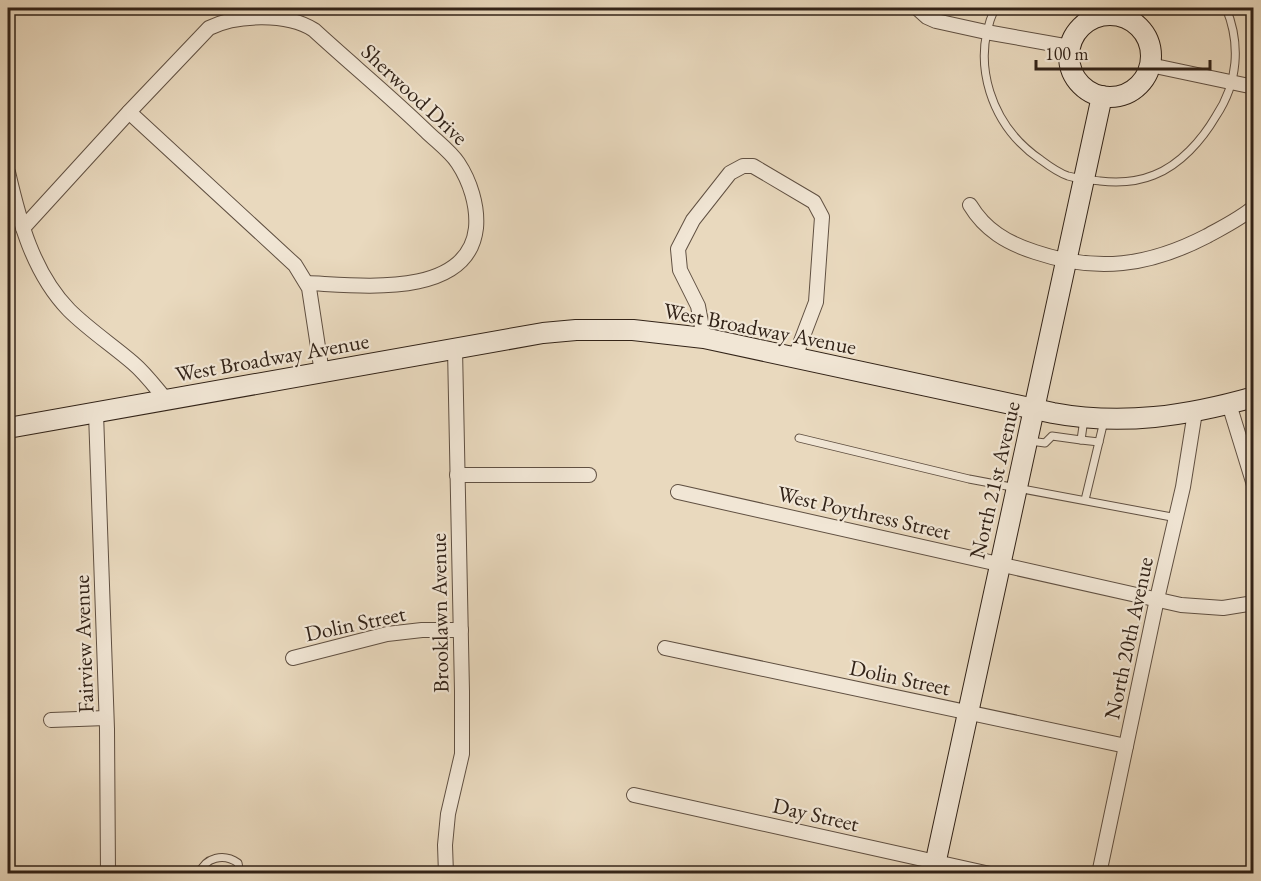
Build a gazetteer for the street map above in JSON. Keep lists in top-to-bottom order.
{
  "streets": {
    "main road": ["West Broadway Avenue", "North 21st Avenue"],
    "street": [
      "Sherwood Drive",
      "West Poythress Street",
      "Brooklawn Avenue",
      "Dolin Street",
      "North 20th Avenue",
      "Fairview Avenue",
      "Day Street"
    ]
  },
  "crossings": [
    ["West Broadway Avenue", "North 21st Avenue"],
    ["West Broadway Avenue", "Brooklawn Avenue"],
    ["West Broadway Avenue", "North 20th Avenue"],
    ["West Broadway Avenue", "Fairview Avenue"],
    ["North 21st Avenue", "West Poythress Street"],
    ["North 21st Avenue", "Dolin Street"],
    ["North 21st Avenue", "Day Street"],
    ["West Poythress Street", "North 20th Avenue"],
    ["Brooklawn Avenue", "Dolin Street"],
    ["Dolin Street", "North 20th Avenue"]
  ],
  "scale_bar": "100 m"
}
